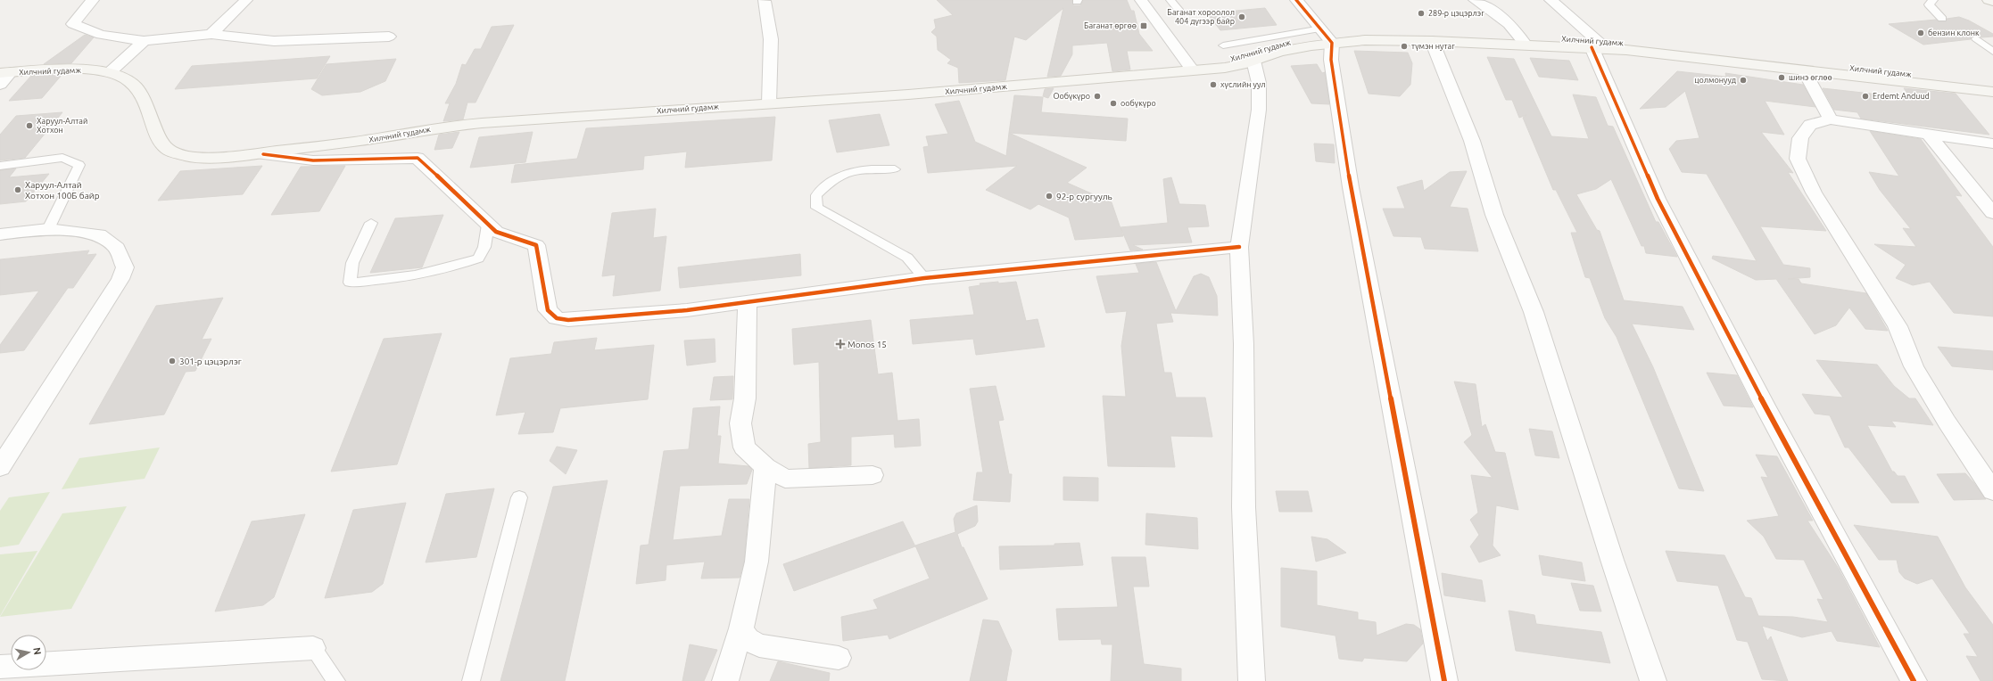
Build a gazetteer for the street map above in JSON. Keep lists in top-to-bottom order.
{
  "streets": {
    "main road": ["Хилчний гудамж"]
  },
  "places": {
    "other": [
      "289-р цэцэрлэг",
      "Баганат хороолол 404 дүгээр байр",
      "бензин клонк",
      "түмэн нутаг",
      "шинэ өглөө",
      "цолмонууд",
      "хүслийн уул",
      "Ообүкүро",
      "Erdemt Anduud",
      "ообүкүро",
      "Харуул-Алтай Хотхон",
      "Харуул-Алтай Хотхон 100Б байр",
      "92-р сургууль",
      "301-р цэцэрлэг"
    ],
    "transit": ["Баганат өргөө"],
    "health": ["Monos 15"]
  },
  "north": "right"
}
